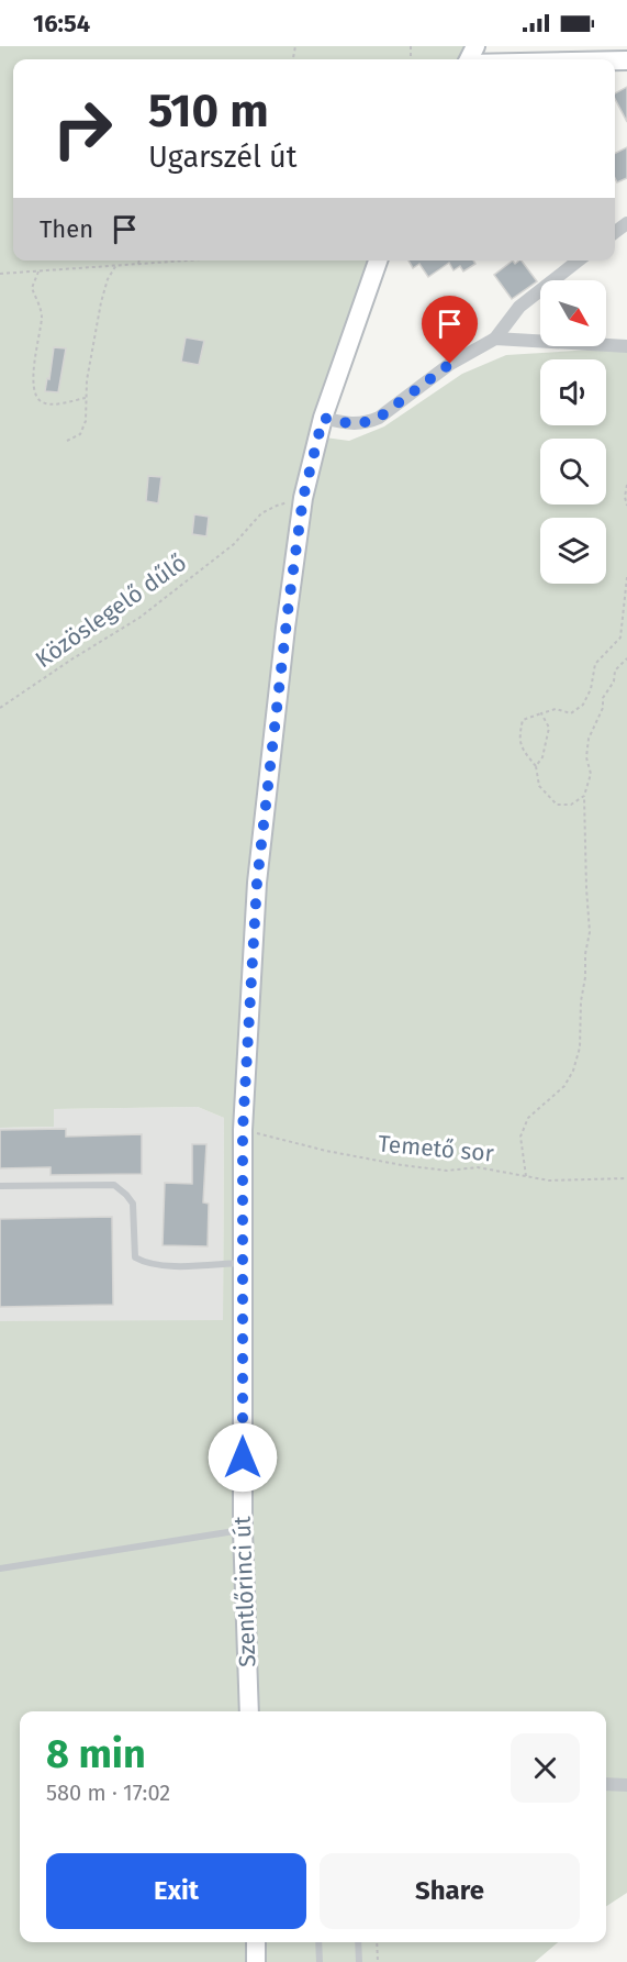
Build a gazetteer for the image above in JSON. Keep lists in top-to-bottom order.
{
  "streets": {
    "main road": ["Szentlőrinci út"],
    "path": ["Közöslegelő dűlő", "Temető sor"]
  },
  "crossings": [
    ["Közöslegelő dűlő", "Szentlőrinci út"],
    ["Temető sor", "Szentlőrinci út"]
  ],
  "north": "bottom right",
  "page": {
    "status": "16:54",
    "turn": ["510 m", "Ugarszél út"],
    "then": "Then",
    "heading": ["8 min", "580 m · 17:02"],
    "buttons": ["Exit", "Share"]
  }
}
